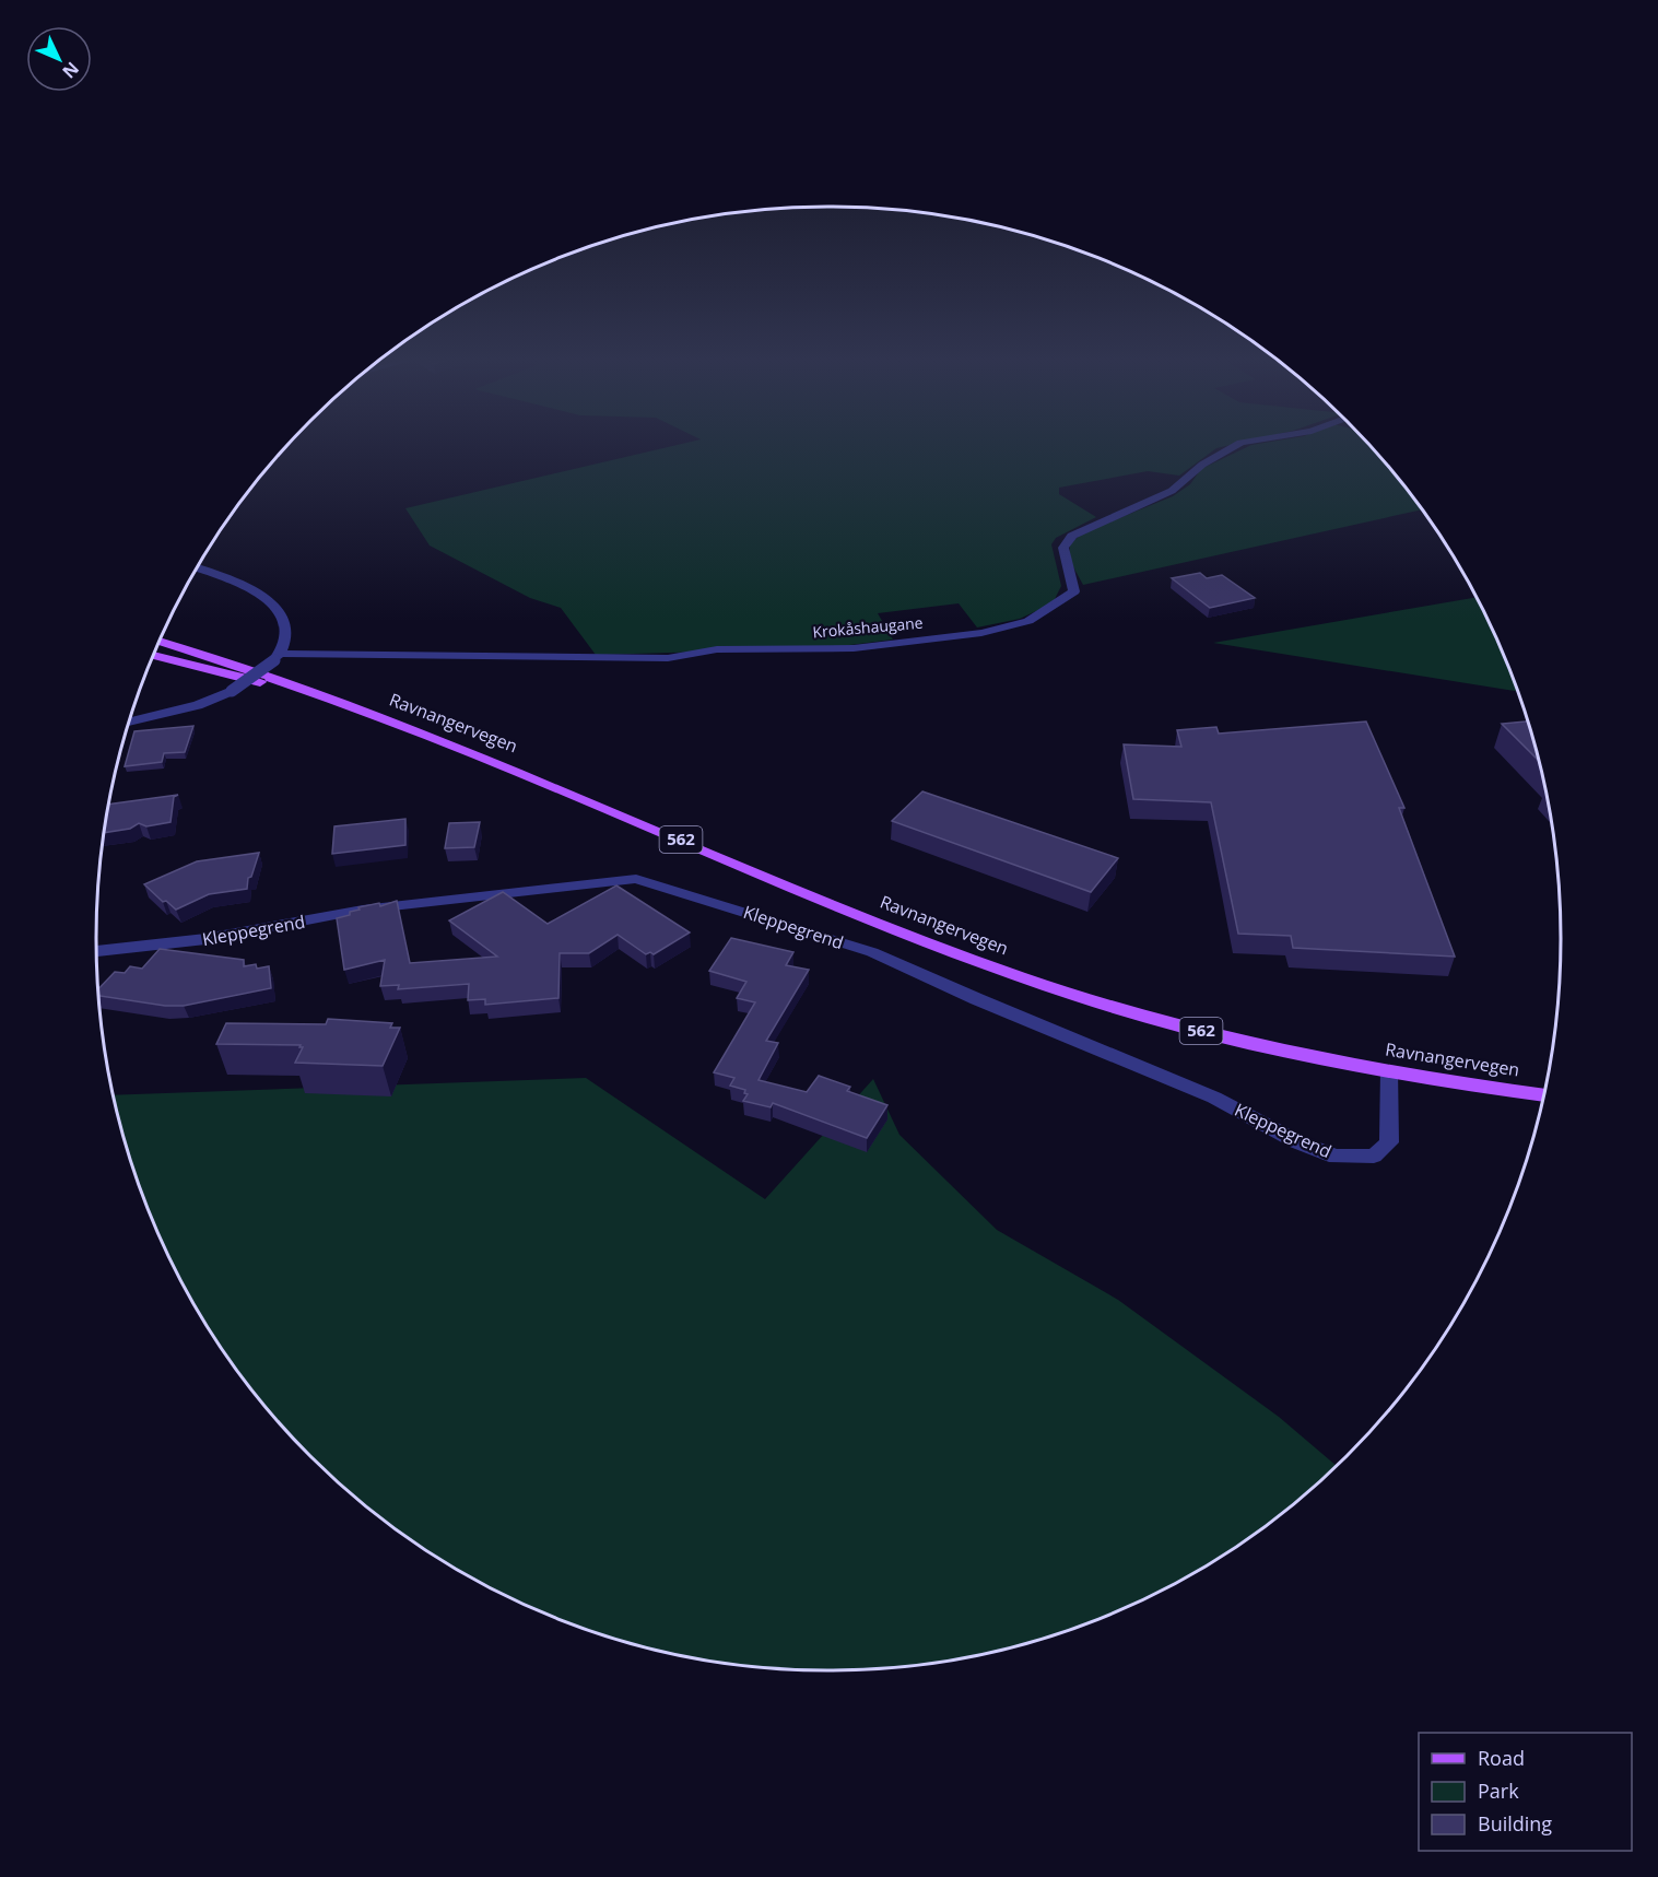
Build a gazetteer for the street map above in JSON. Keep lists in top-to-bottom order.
{
  "streets": {
    "main road": ["Ravnangervegen", "562"],
    "street": ["Krokåshaugane", "Kleppegrend"]
  },
  "crossings": [
    ["Ravnangervegen", "Kleppegrend"]
  ],
  "legend": ["Road", "Park", "Building"],
  "north": "bottom right"
}
